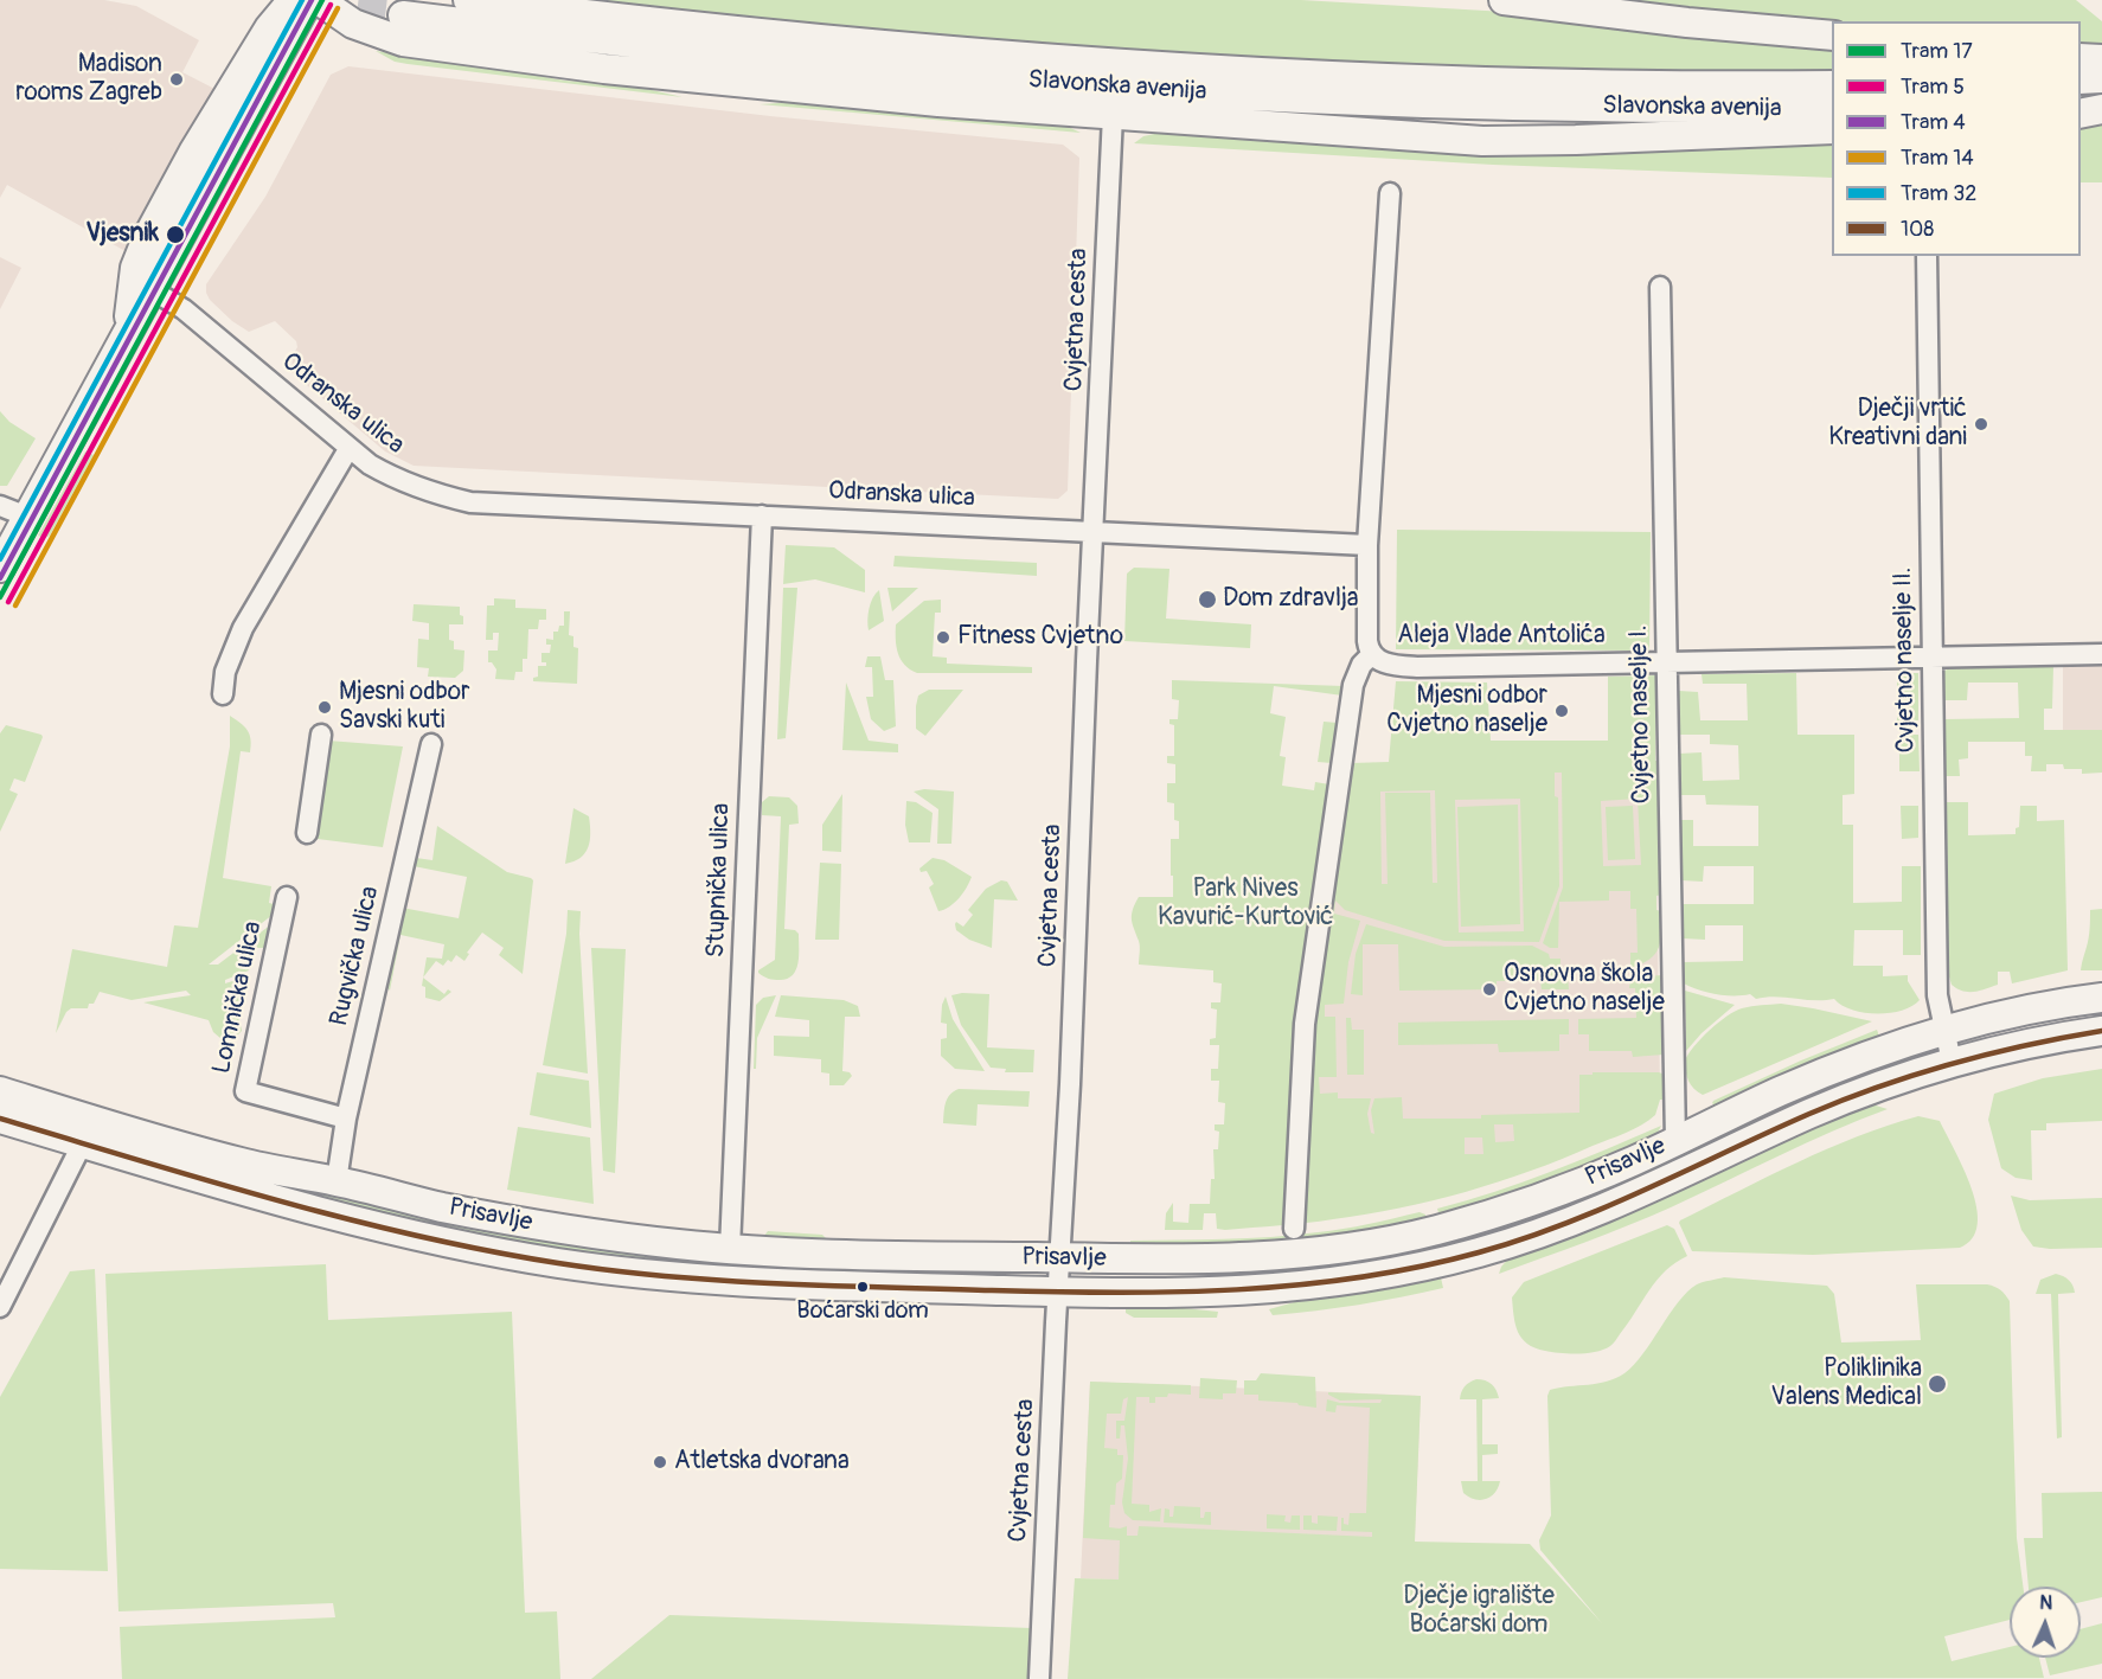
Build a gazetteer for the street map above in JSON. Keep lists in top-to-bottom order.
{
  "streets": {
    "main road": ["Slavonska avenija", "Prisavlje"],
    "street": [
      "Cvjetna cesta",
      "Odranska ulica",
      "Aleja Vlade Antolića",
      "Cvjetno naselje II.",
      "Cvjetno naselje I.",
      "Stupnička ulica",
      "Rugvička ulica",
      "Lomnička ulica"
    ]
  },
  "crossings": [
    ["Cvjetna cesta", "Odranska ulica"],
    ["Cvjetna cesta", "Prisavlje"],
    ["Odranska ulica", "Stupnička ulica"],
    ["Aleja Vlade Antolića", "Cvjetno naselje II."],
    ["Aleja Vlade Antolića", "Cvjetno naselje I."],
    ["Cvjetno naselje II.", "Prisavlje"],
    ["Cvjetno naselje I.", "Prisavlje"],
    ["Stupnička ulica", "Prisavlje"],
    ["Rugvička ulica", "Lomnička ulica"],
    ["Rugvička ulica", "Prisavlje"]
  ],
  "parks": ["Park Nives Kavurić-Kurtović", "Dječje igralište Boćarski dom"],
  "places": [
    "Madison rooms Zagreb",
    "Vjesnik",
    "Dječji vrtić Kreativni dani",
    "Dom zdravlja",
    "Fitness Cvjetno",
    "Mjesni odbor Savski kuti",
    "Mjesni odbor Cvjetno naselje",
    "Osnovna škola Cvjetno naselje",
    "Boćarski dom",
    "Poliklinika Valens Medical",
    "Atletska dvorana"
  ],
  "lines": [
    "tram line 17",
    "tram line 4",
    "tram line 32",
    "tram line 5",
    "tram line 14",
    "transit line 108"
  ],
  "legend": [
    "Tram 17",
    "Tram 5",
    "Tram 4",
    "Tram 14",
    "Tram 32",
    "108"
  ],
  "north": "top"
}
